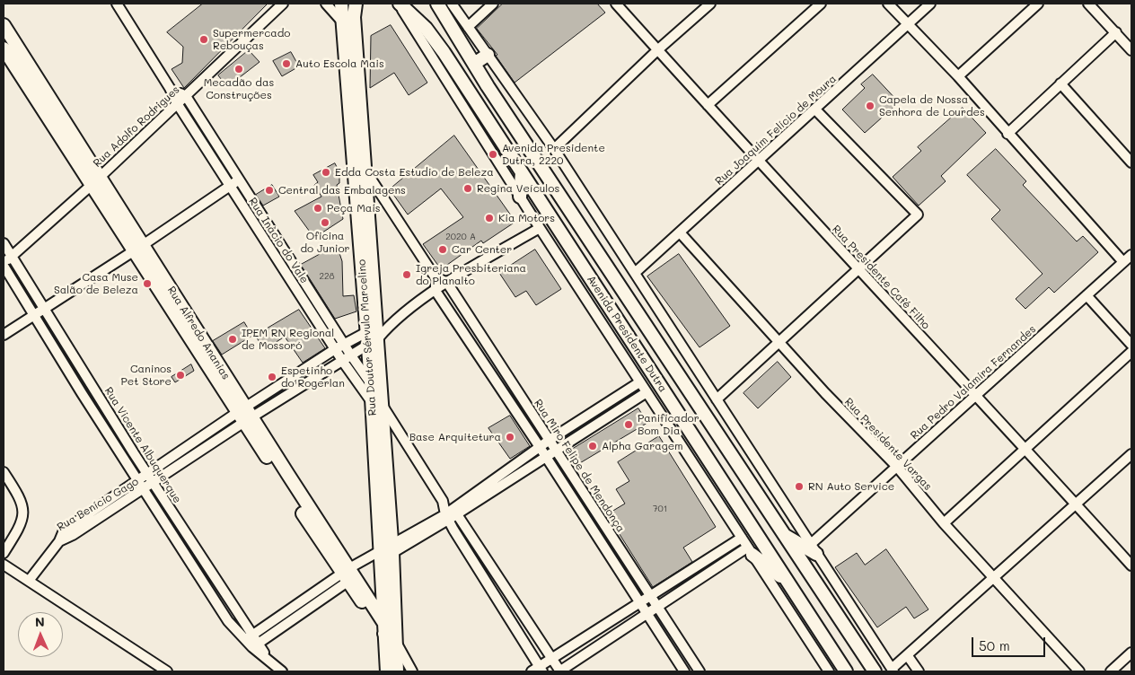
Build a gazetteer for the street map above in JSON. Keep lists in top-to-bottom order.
{
  "streets": {
    "main road": ["Rua Alfredo Ananias", "Avenida Presidente Dutra", "Rua Doutor Sérvulo Marcelino"],
    "street": [
      "Rua Adolfo Rodrigues",
      "Rua Joaquim Felício de Moura",
      "Rua Inácio do Vale",
      "Rua Presidente Café Filho",
      "Rua Pedro Valamira Fernandes",
      "Rua Presidente Vargas",
      "Rua Vicente Albuquerque",
      "Rua Miro Felipe de Mendonça",
      "Rua Benício Gago"
    ]
  },
  "crossings": [
    ["Rua Adolfo Rodrigues", "Rua Inácio do Vale"],
    ["Rua Adolfo Rodrigues", "Rua Alfredo Ananias"],
    ["Rua Adolfo Rodrigues", "Rua Vicente Albuquerque"],
    ["Rua Joaquim Felício de Moura", "Rua Presidente Café Filho"],
    ["Rua Joaquim Felício de Moura", "Rua Presidente Vargas"],
    ["Rua Inácio do Vale", "Rua Doutor Sérvulo Marcelino"],
    ["Rua Inácio do Vale", "Rua Benício Gago"],
    ["Rua Presidente Café Filho", "Rua Pedro Valamira Fernandes"],
    ["Rua Alfredo Ananias", "Rua Doutor Sérvulo Marcelino"],
    ["Rua Alfredo Ananias", "Rua Benício Gago"],
    ["Avenida Presidente Dutra", "Rua Benício Gago"],
    ["Rua Doutor Sérvulo Marcelino", "Rua Miro Felipe de Mendonça"],
    ["Rua Doutor Sérvulo Marcelino", "Rua Benício Gago"],
    ["Rua Pedro Valamira Fernandes", "Rua Presidente Vargas"],
    ["Rua Vicente Albuquerque", "Rua Benício Gago"],
    ["Rua Miro Felipe de Mendonça", "Rua Benício Gago"]
  ],
  "places": [
    "Supermercado Rebouças",
    "Auto Escola Mais",
    "Mecadão das Construções",
    "Capela de Nossa Senhora de Lourdes",
    "Avenida Presidente Dutra, 2220",
    "Edda Costa Estudio de Beleza",
    "Regina Veículos",
    "Central das Embalagens",
    "Peça Mais",
    "Kia Motors",
    "Oficina do Junior",
    "Car Center",
    "Igreja Presbiteriana do Planalto",
    "Casa Muse Salão de Beleza",
    "IPEM RN Regional de Mossoró",
    "Caninos Pet Store",
    "Espetinho do Rogerlan",
    "Panificador Bom Dia",
    "Base Arquitetura",
    "Alpha Garagem",
    "RN Auto Service"
  ],
  "house_numbers": ["2020 A", "228", "701"],
  "scale_bar": "50 m",
  "north": "top"
}
